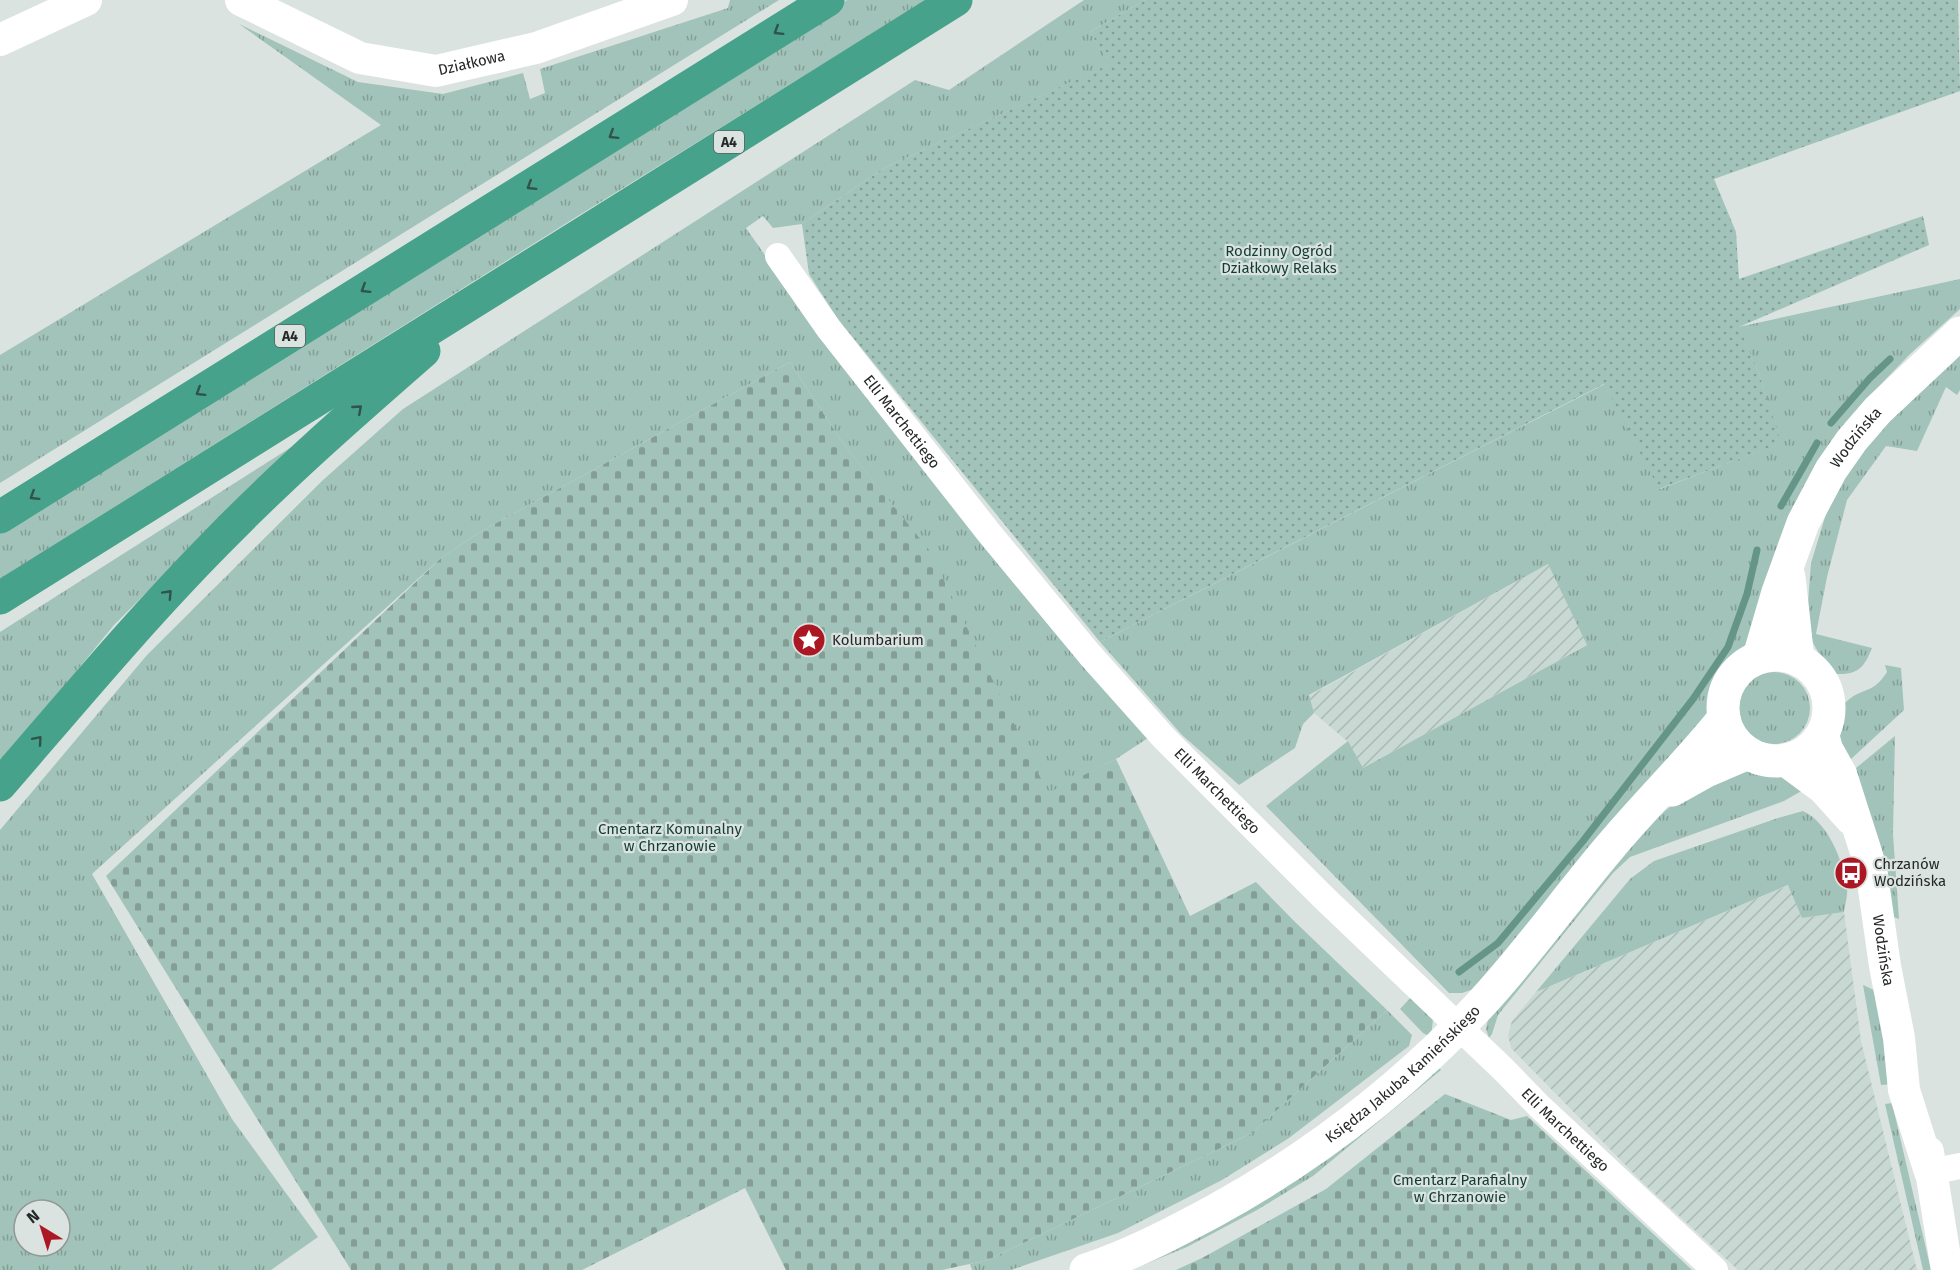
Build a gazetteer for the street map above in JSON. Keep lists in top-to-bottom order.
{
  "streets": {
    "highway": ["A4"],
    "main road": ["Wodzińska", "Księdza Jakuba Kamieńskiego"],
    "street": ["Działkowa", "Elli Marchettiego"]
  },
  "crossings": [
    ["Elli Marchettiego", "Księdza Jakuba Kamieńskiego"],
    ["Wodzińska", "Księdza Jakuba Kamieńskiego"]
  ],
  "parks": ["Rodzinny Ogród Działkowy Relaks", "Cmentarz Komunalny w Chrzanowie", "Cmentarz Parafialny w Chrzanowie"],
  "places": {
    "place": ["Kolumbarium"],
    "bus stop": ["Chrzanów Wodzińska"]
  },
  "north": "top left"
}
